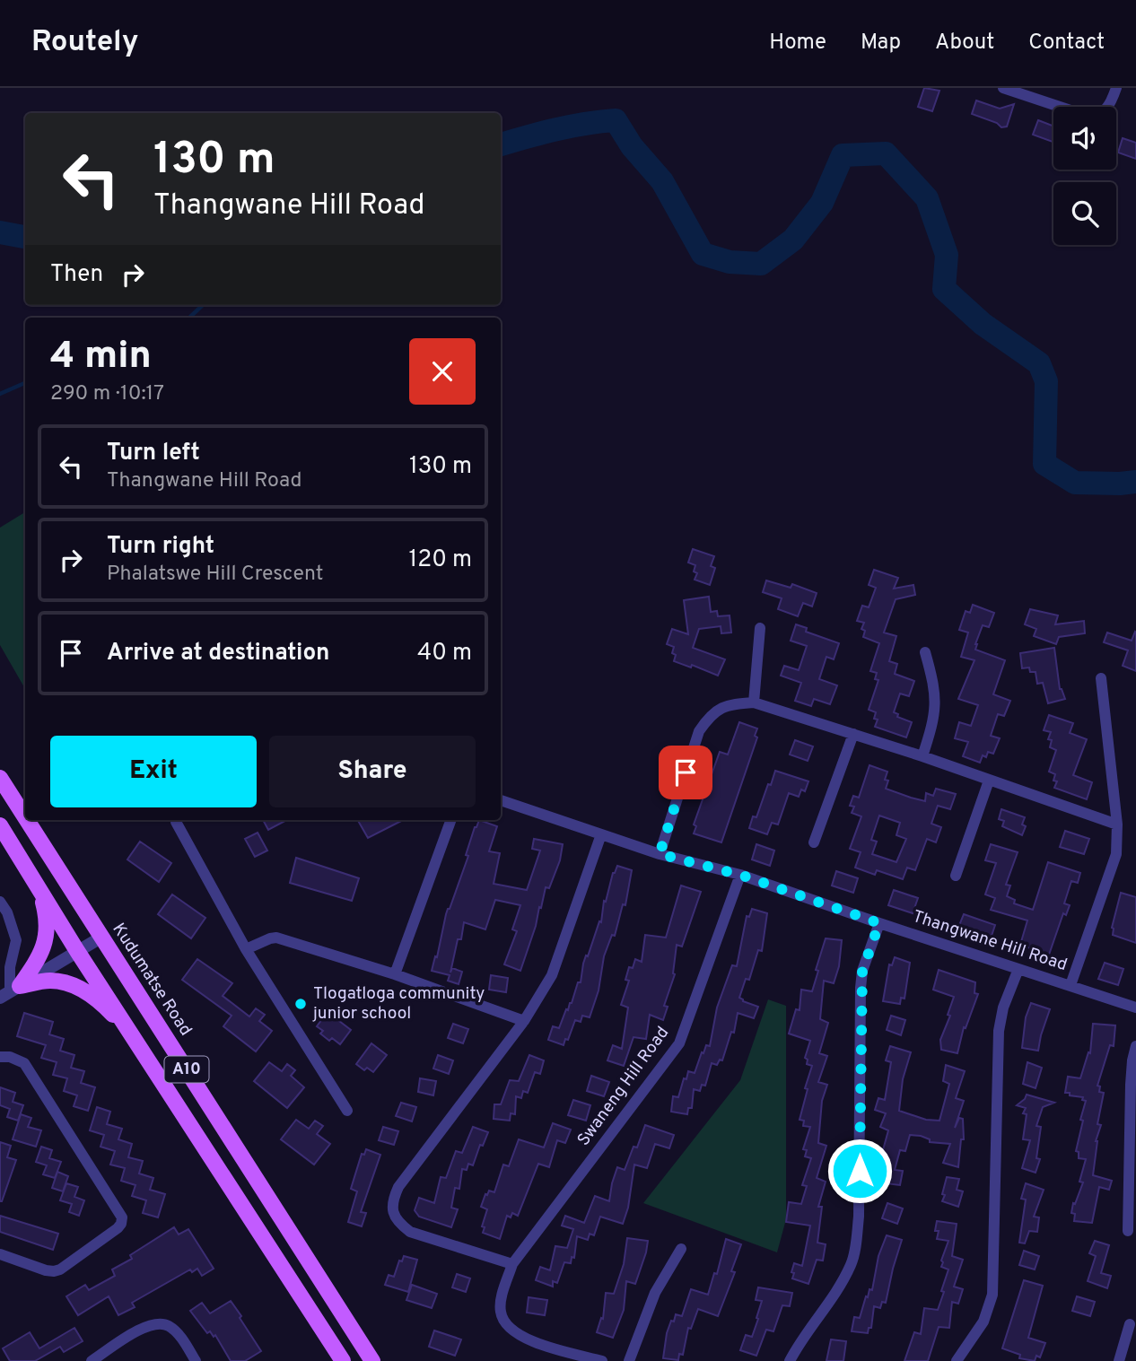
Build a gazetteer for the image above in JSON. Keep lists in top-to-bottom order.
{
  "streets": {
    "main road": ["Kudumatse Road", "A10"],
    "street": ["Thangwane Hill Road", "Swaneng Hill Road"]
  },
  "crossings": [
    ["Thangwane Hill Road", "Swaneng Hill Road"]
  ],
  "places": ["Tlogatloga community junior school"],
  "page": {
    "header": "Routely",
    "nav": [
      "Home",
      "Map",
      "About",
      "Contact"
    ],
    "turn": ["130 m", "Thangwane Hill Road"],
    "then": "Then",
    "heading": ["4 min", "290 m · 10:17"],
    "list": [
      {
        "name": "Turn left",
        "note": "Thangwane Hill Road",
        "value": "130 m"
      },
      {
        "name": "Turn right",
        "note": "Phalatswe Hill Crescent",
        "value": "120 m"
      },
      {
        "name": "Arrive at destination",
        "value": "40 m"
      }
    ],
    "buttons": ["Exit", "Share"]
  }
}
